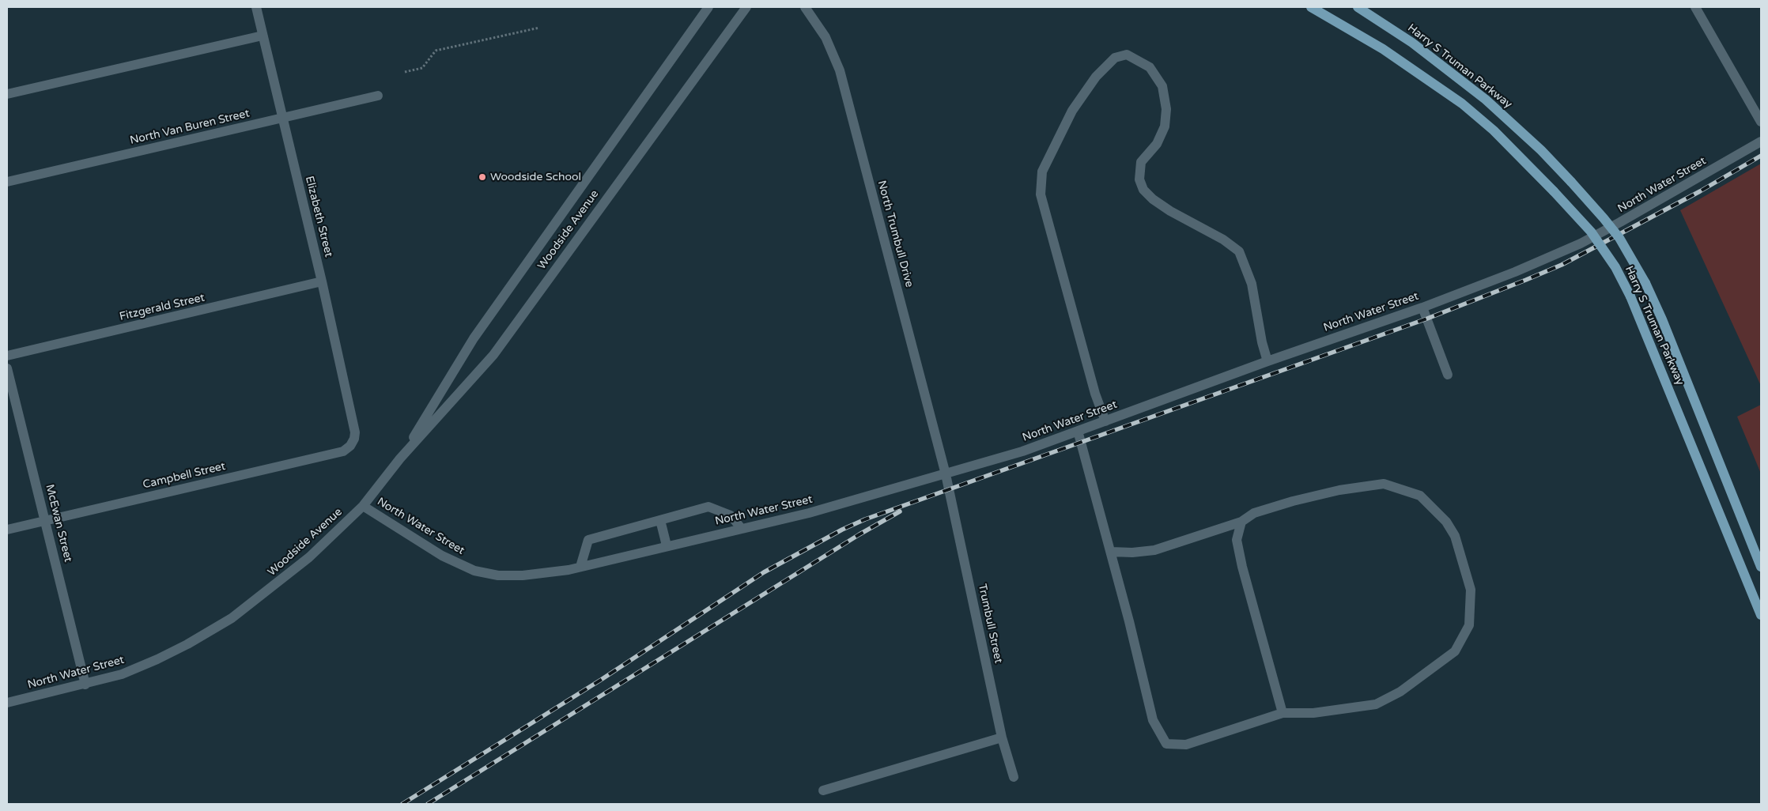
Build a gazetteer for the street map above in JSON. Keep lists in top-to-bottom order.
{
  "streets": {
    "main road": ["Harry S Truman Parkway"],
    "street": [
      "North Van Buren Street",
      "North Water Street",
      "Elizabeth Street",
      "Woodside Avenue",
      "North Trumbull Drive",
      "Fitzgerald Street",
      "Campbell Street",
      "McEwan Street",
      "Trumbull Street"
    ]
  },
  "crossings": [
    ["North Van Buren Street", "Elizabeth Street"],
    ["North Water Street", "Woodside Avenue"],
    ["North Water Street", "North Trumbull Drive"],
    ["North Water Street", "McEwan Street"],
    ["North Water Street", "Trumbull Street"],
    ["Elizabeth Street", "Fitzgerald Street"],
    ["Elizabeth Street", "Campbell Street"],
    ["North Trumbull Drive", "Trumbull Street"],
    ["Campbell Street", "McEwan Street"]
  ],
  "places": ["Woodside School"]
}
